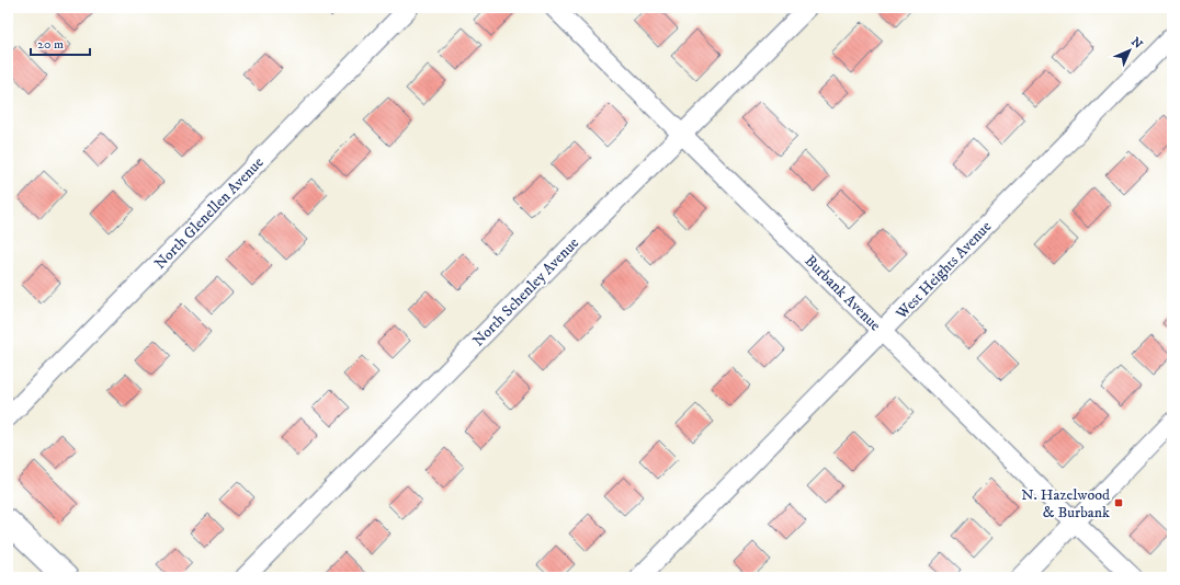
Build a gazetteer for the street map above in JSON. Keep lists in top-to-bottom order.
{
  "streets": {
    "street": [
      "North Glenellen Avenue",
      "West Heights Avenue",
      "North Schenley Avenue",
      "Burbank Avenue"
    ]
  },
  "crossings": [
    ["West Heights Avenue", "Burbank Avenue"],
    ["North Schenley Avenue", "Burbank Avenue"]
  ],
  "places": {
    "transit": ["N. Hazelwood & Burbank"]
  },
  "scale_bar": "20 m",
  "north": "top right"
}
